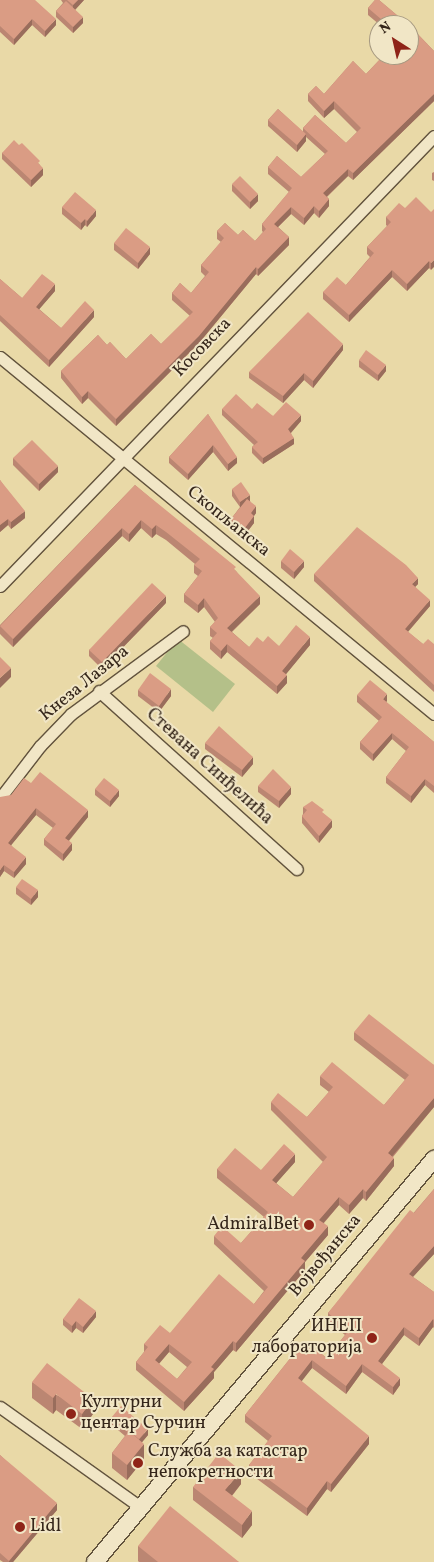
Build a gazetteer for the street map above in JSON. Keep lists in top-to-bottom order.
{
  "streets": {
    "main road": ["Војвођанска"],
    "street": [
      "Косовска",
      "Скопљанска",
      "Кнеза Лазара",
      "Стевана Синђелића"
    ]
  },
  "crossings": [
    ["Косовска", "Скопљанска"],
    ["Кнеза Лазара", "Стевана Синђелића"]
  ],
  "places": [
    "AdmiralBet",
    "ИНЕП лабораторија",
    "Културни центар Сурчин",
    "Служба за катастар непокретности",
    "Lidl"
  ],
  "north": "top left"
}
